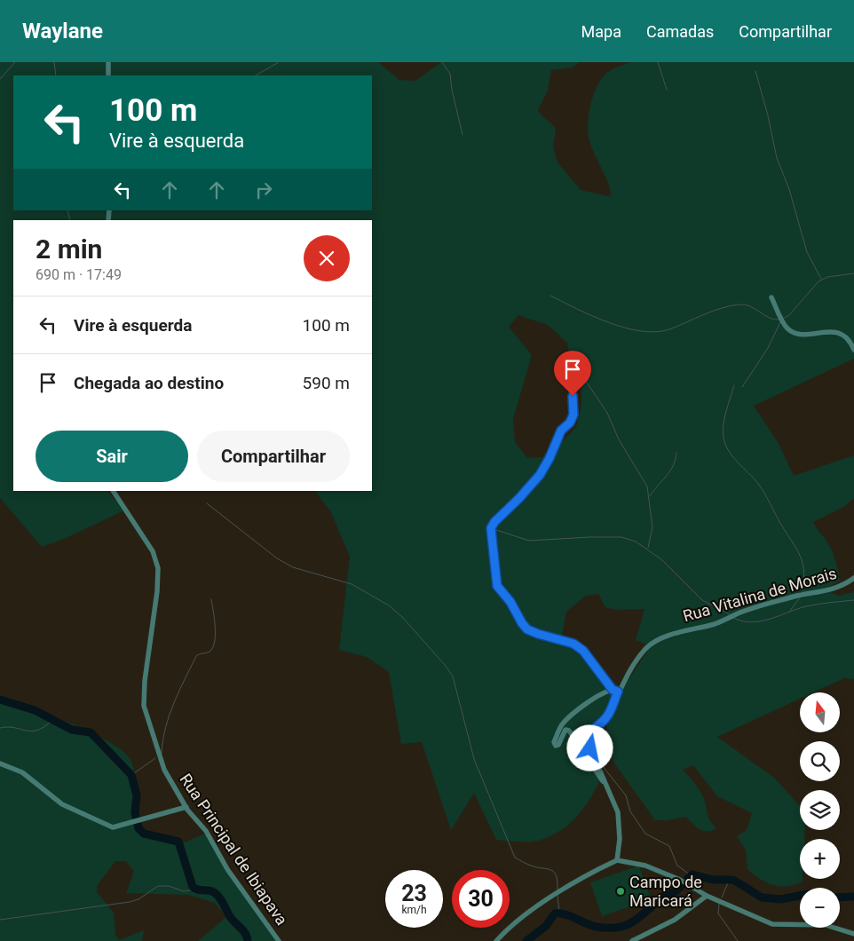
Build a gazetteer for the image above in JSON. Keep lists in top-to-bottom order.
{
  "streets": {
    "street": ["Rua Vitalina de Morais", "Rua Principal de Ibiapava"]
  },
  "places": ["Campo de Maricará"],
  "north": "top",
  "page": {
    "header": "Waylane",
    "nav": ["Mapa", "Camadas", "Compartilhar"],
    "turn": ["100 m", "Vire à esquerda"],
    "heading": ["2 min", "690 m · 17:49"],
    "list": [
      {
        "name": "Vire à esquerda",
        "value": "100 m"
      },
      {
        "name": "Chegada ao destino",
        "value": "590 m"
      }
    ],
    "buttons": ["Sair", "Compartilhar"],
    "map_buttons": ["+", "−"],
    "speed": "23 km/h",
    "limit": "30"
  }
}
